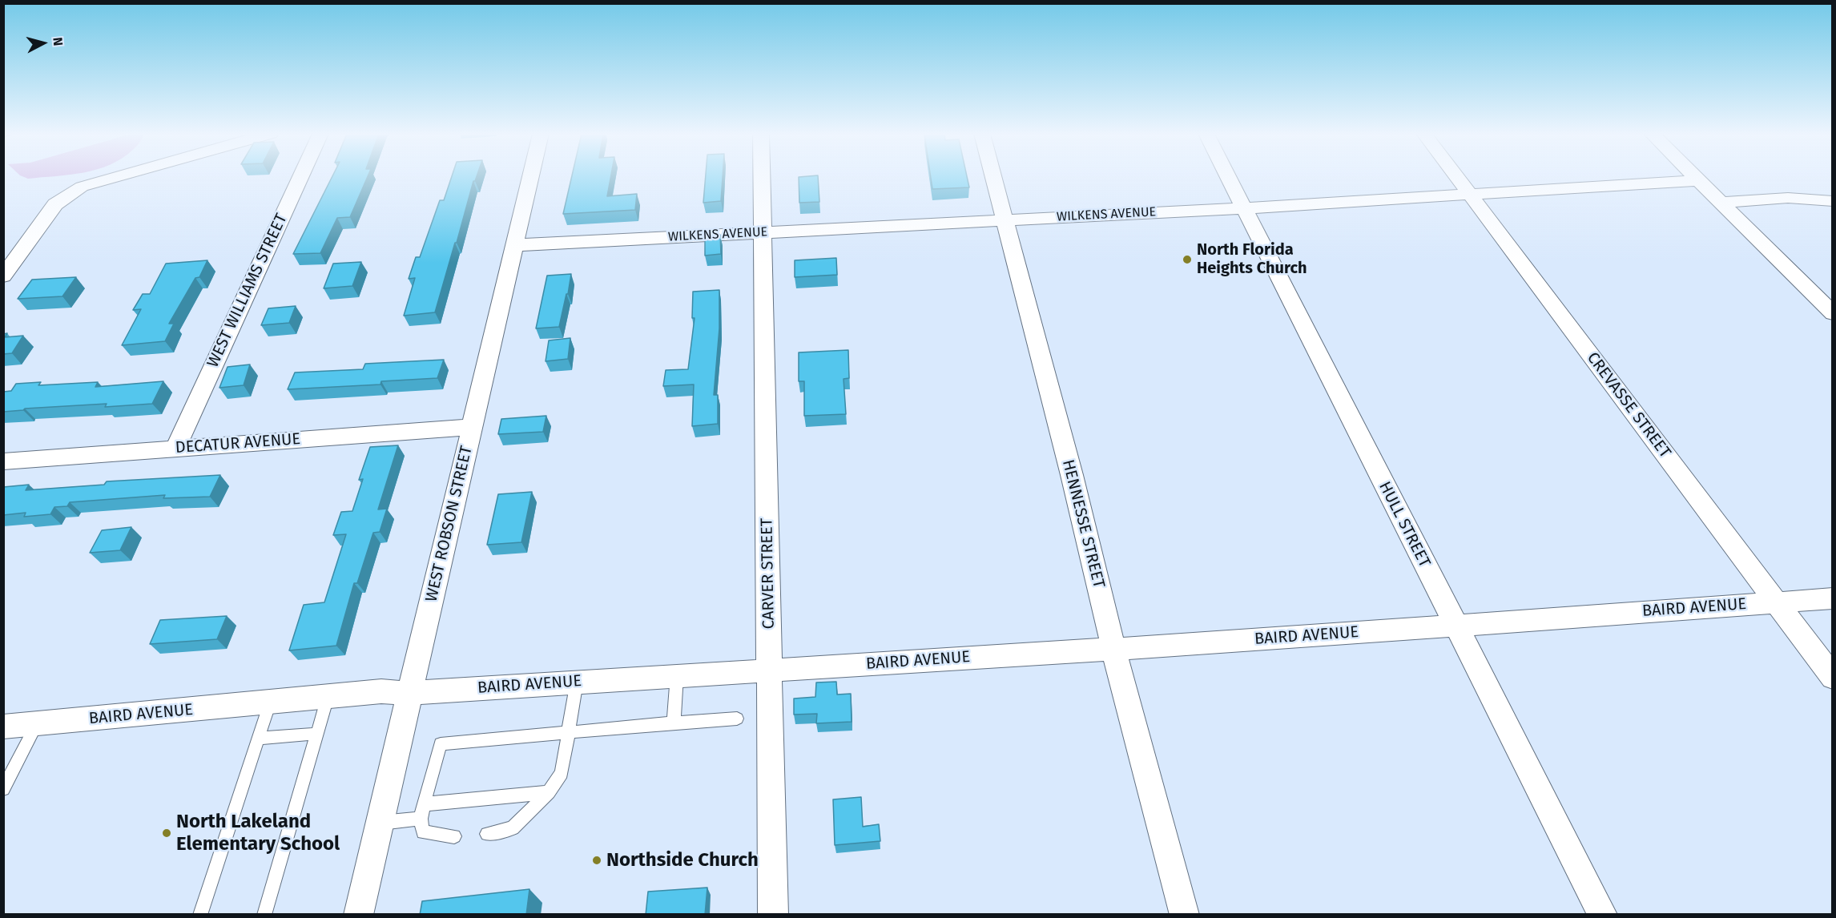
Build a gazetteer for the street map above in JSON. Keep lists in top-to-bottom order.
{
  "streets": {
    "street": [
      "WILKENS AVENUE",
      "WEST WILLIAMS STREET",
      "CREVASSE STREET",
      "DECATUR AVENUE",
      "WEST ROBSON STREET",
      "HENNESSE STREET",
      "HULL STREET",
      "CARVER STREET",
      "BAIRD AVENUE"
    ]
  },
  "crossings": [
    ["WILKENS AVENUE", "CREVASSE STREET"],
    ["WILKENS AVENUE", "WEST ROBSON STREET"],
    ["WILKENS AVENUE", "HENNESSE STREET"],
    ["WILKENS AVENUE", "HULL STREET"],
    ["WILKENS AVENUE", "CARVER STREET"],
    ["WEST WILLIAMS STREET", "DECATUR AVENUE"],
    ["CREVASSE STREET", "BAIRD AVENUE"],
    ["DECATUR AVENUE", "WEST ROBSON STREET"],
    ["WEST ROBSON STREET", "BAIRD AVENUE"],
    ["HENNESSE STREET", "BAIRD AVENUE"],
    ["HULL STREET", "BAIRD AVENUE"],
    ["CARVER STREET", "BAIRD AVENUE"]
  ],
  "places": ["North Florida Heights Church", "North Lakeland Elementary School", "Northside Church"],
  "north": "right"
}
